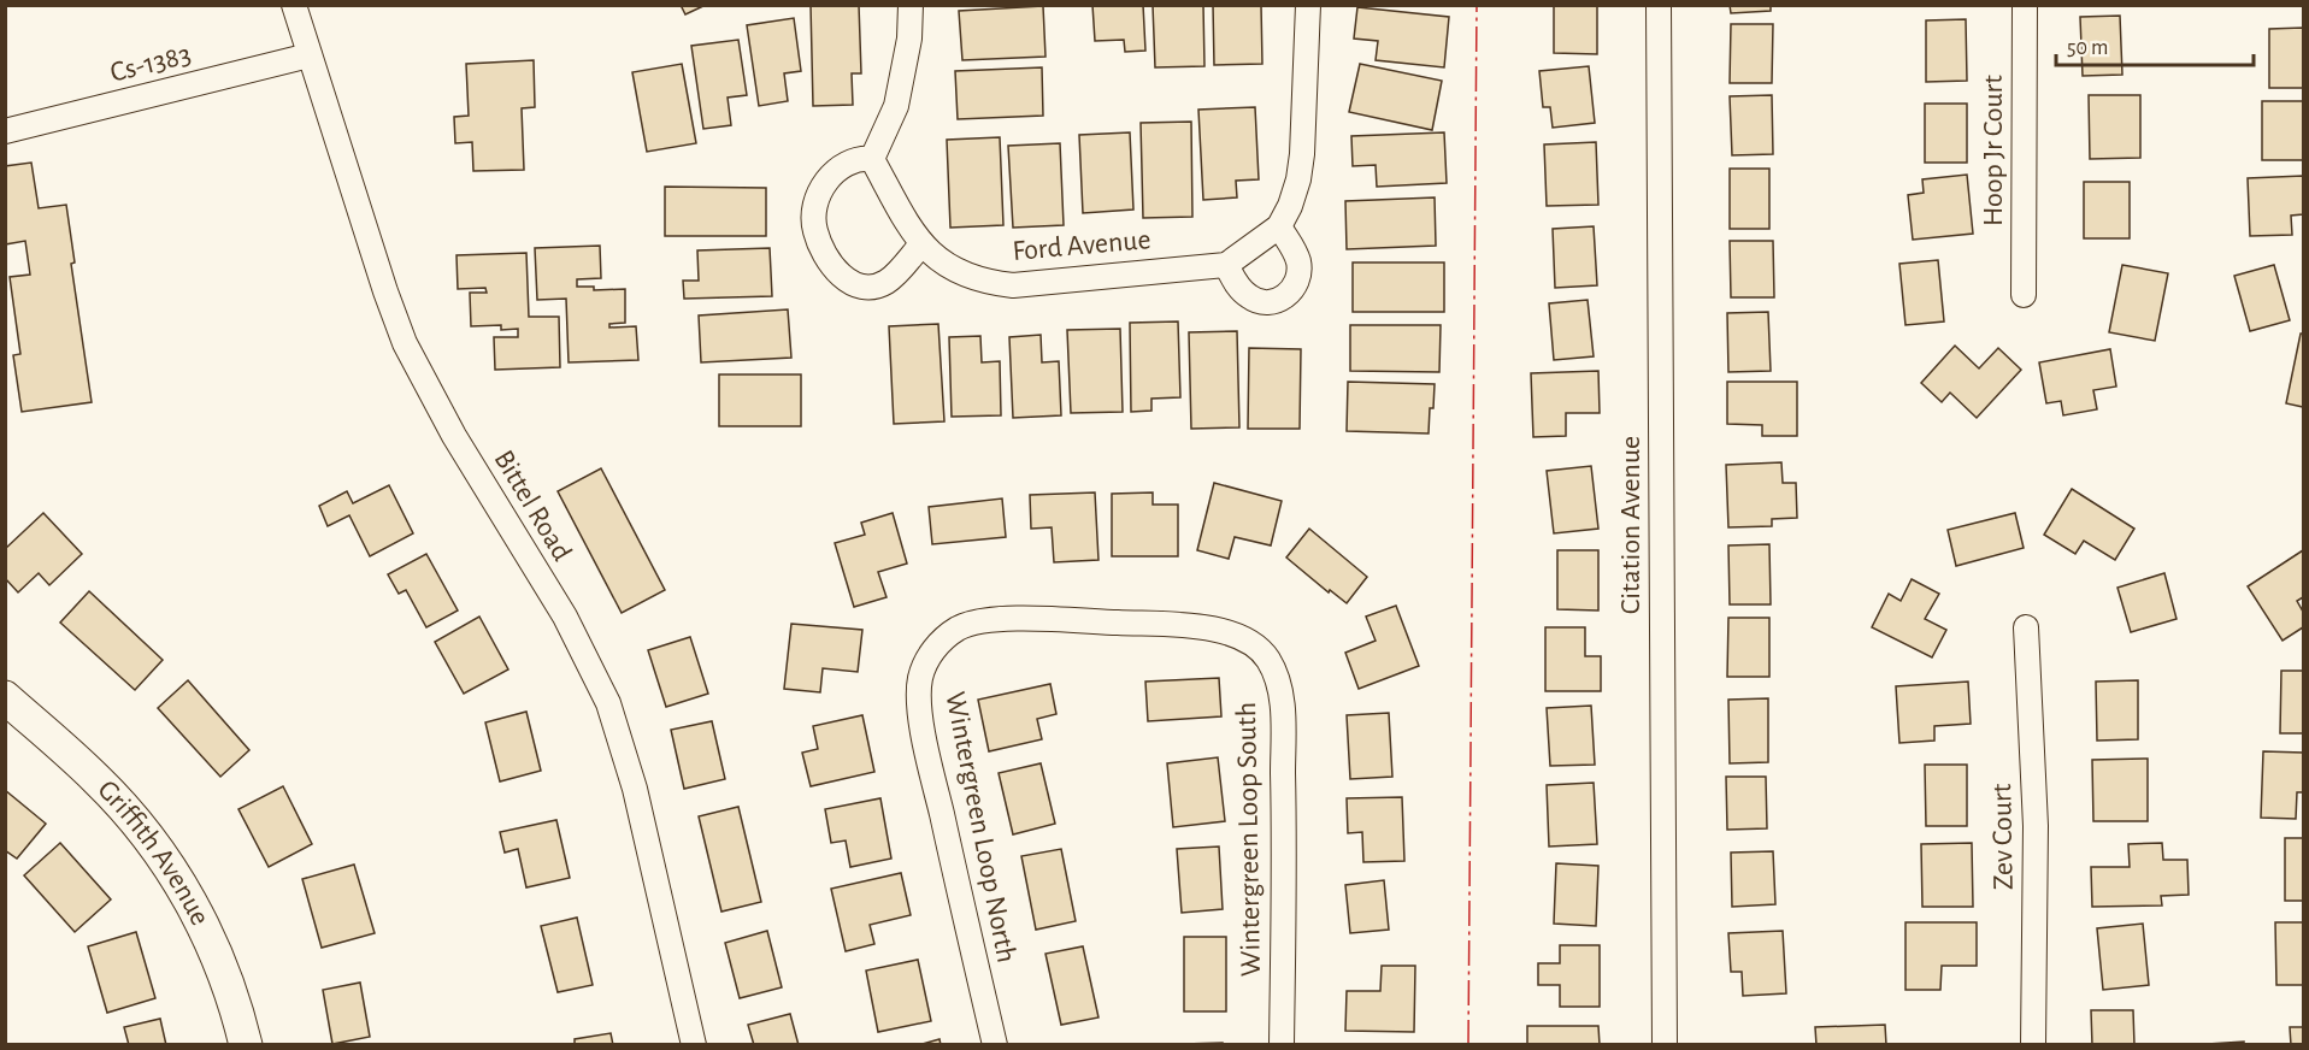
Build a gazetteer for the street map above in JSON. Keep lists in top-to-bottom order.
{
  "streets": {
    "street": [
      "Cs-1383",
      "Hoop Jr Court",
      "Ford Avenue",
      "Bittel Road",
      "Citation Avenue",
      "Wintergreen Loop North",
      "Zev Court",
      "Wintergreen Loop South",
      "Griffith Avenue"
    ]
  },
  "crossings": [
    ["Cs-1383", "Bittel Road"],
    ["Wintergreen Loop North", "Wintergreen Loop South"]
  ],
  "scale_bar": "50 m"
}
